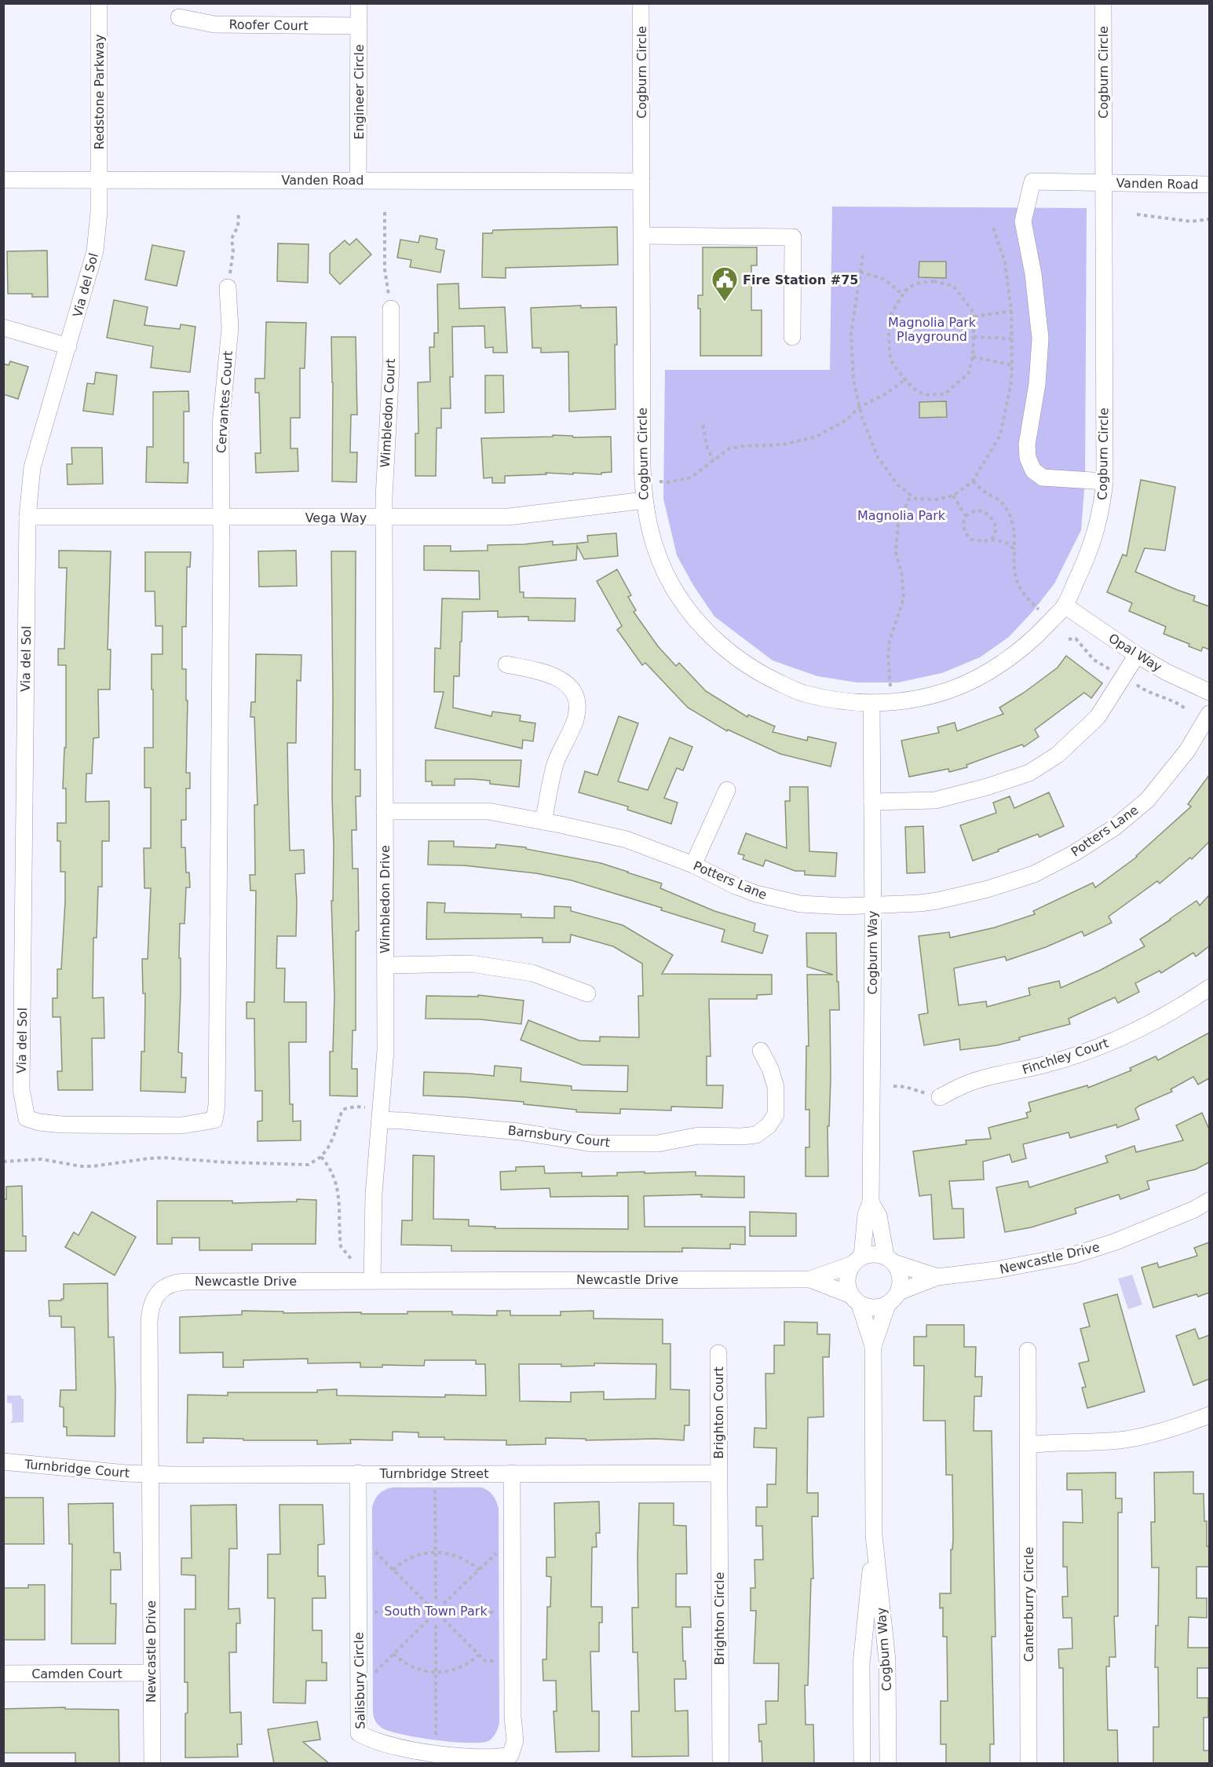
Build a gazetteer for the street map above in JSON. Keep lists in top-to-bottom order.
{
  "streets": {
    "street": [
      "Roofer Court",
      "Cogburn Circle",
      "Redstone Parkway",
      "Engineer Circle",
      "Vanden Road",
      "Via del Sol",
      "Cervantes Court",
      "Wimbledon Court",
      "Vega Way",
      "Opal Way",
      "Potters Lane",
      "Wimbledon Drive",
      "Cogburn Way",
      "Finchley Court",
      "Barnsbury Court",
      "Newcastle Drive",
      "Brighton Court",
      "Turnbridge Court",
      "Turnbridge Street",
      "Canterburry Circle",
      "Brighton Circle",
      "Camden Court",
      "Salisbury Circle"
    ]
  },
  "crossings": [
    ["Roofer Court", "Engineer Circle"],
    ["Cogburn Circle", "Vanden Road"],
    ["Cogburn Circle", "Vega Way"],
    ["Cogburn Circle", "Opal Way"],
    ["Cogburn Circle", "Cogburn Way"],
    ["Redstone Parkway", "Vanden Road"],
    ["Redstone Parkway", "Via del Sol"],
    ["Engineer Circle", "Vanden Road"],
    ["Vanden Road", "Via del Sol"],
    ["Via del Sol", "Cervantes Court"],
    ["Via del Sol", "Vega Way"],
    ["Cervantes Court", "Vega Way"],
    ["Wimbledon Court", "Vega Way"],
    ["Wimbledon Court", "Wimbledon Drive"],
    ["Vega Way", "Wimbledon Drive"],
    ["Potters Lane", "Wimbledon Drive"],
    ["Potters Lane", "Cogburn Way"],
    ["Wimbledon Drive", "Barnsbury Court"],
    ["Wimbledon Drive", "Newcastle Drive"],
    ["Cogburn Way", "Newcastle Drive"],
    ["Newcastle Drive", "Turnbridge Court"],
    ["Newcastle Drive", "Turnbridge Street"],
    ["Newcastle Drive", "Camden Court"],
    ["Brighton Court", "Turnbridge Street"],
    ["Brighton Court", "Brighton Circle"],
    ["Turnbridge Court", "Turnbridge Street"],
    ["Turnbridge Street", "Brighton Circle"],
    ["Turnbridge Street", "Salisbury Circle"]
  ],
  "parks": ["Magnolia Park Playground", "Magnolia Park", "South Town Park"],
  "places": {
    "public building": ["Fire Station #75"]
  }
}
